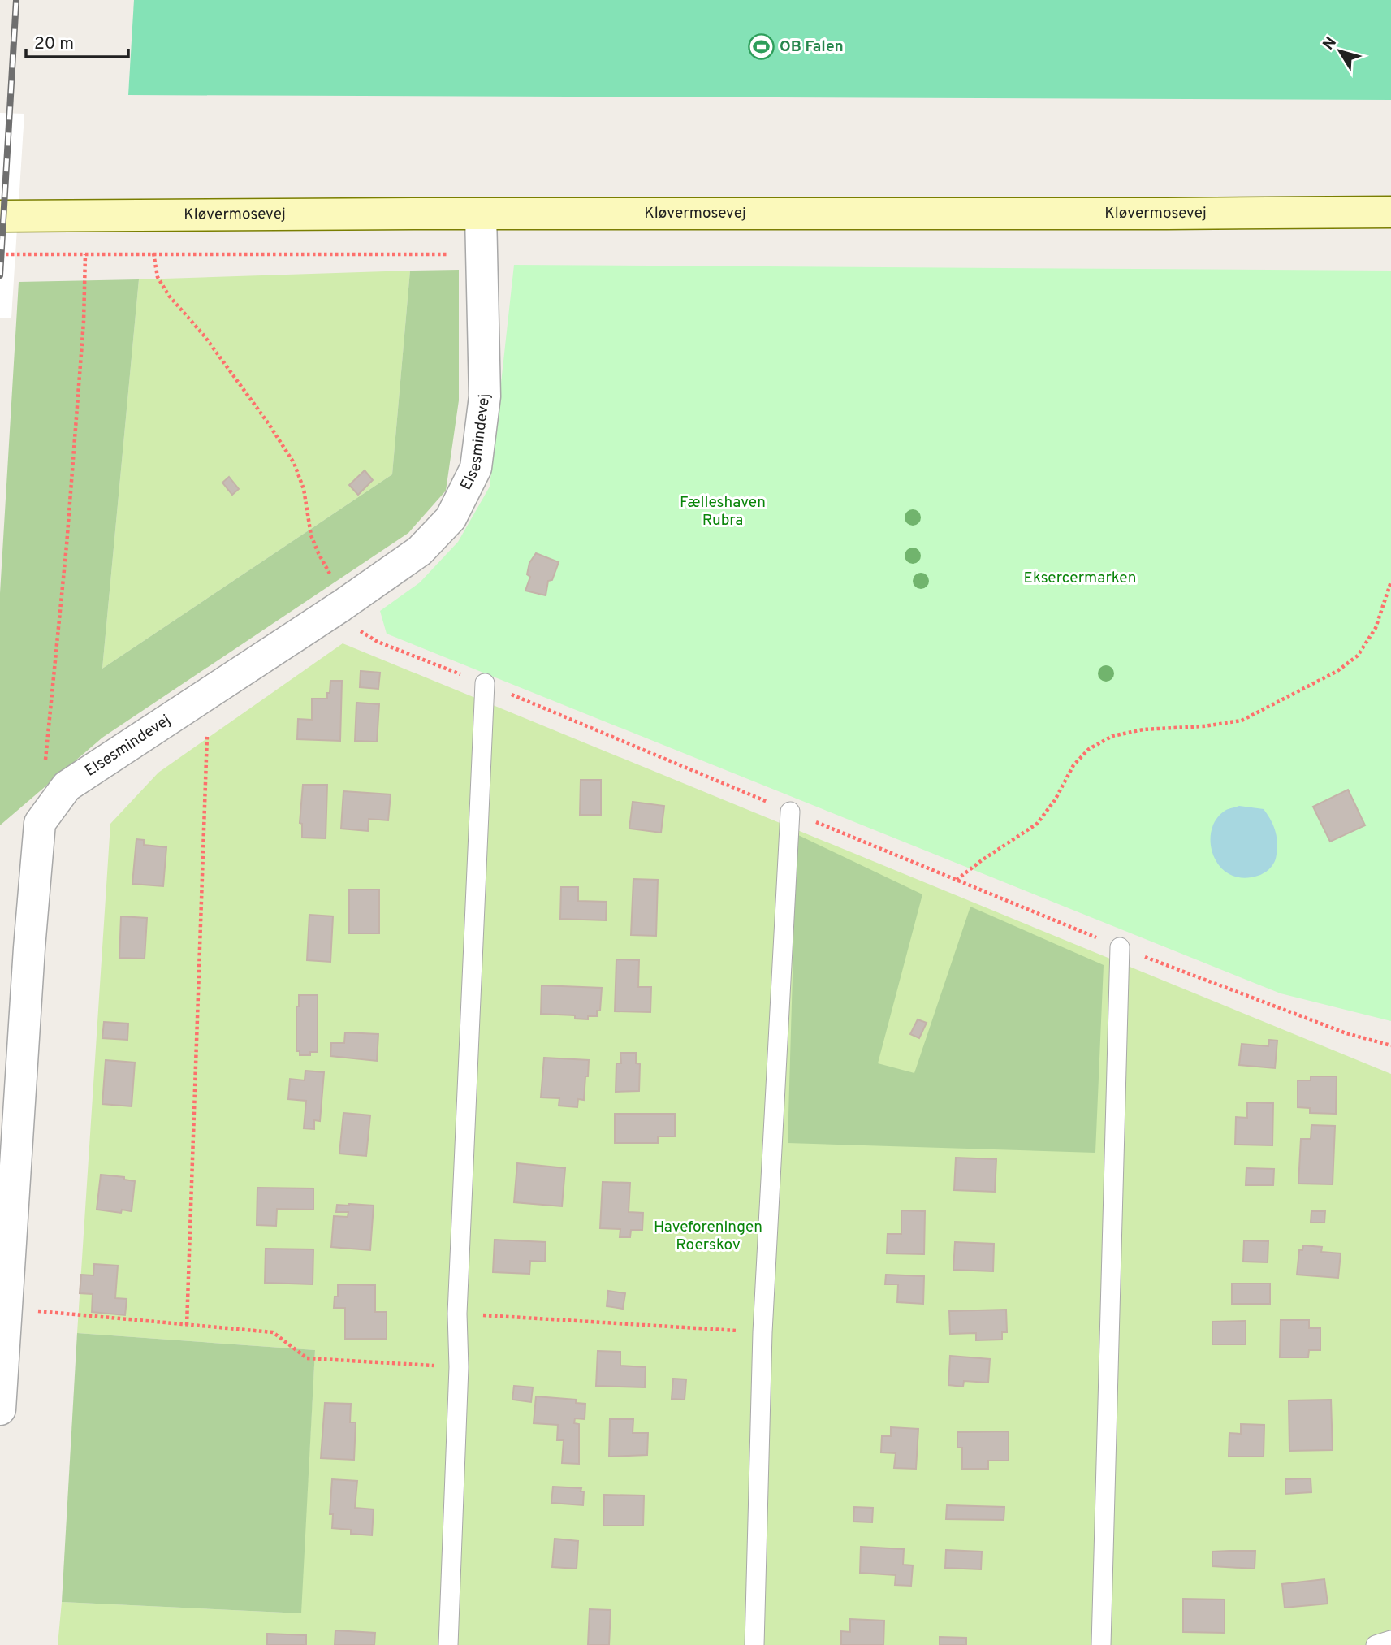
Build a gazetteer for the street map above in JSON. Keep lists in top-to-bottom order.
{
  "streets": {
    "main road": ["Kløvermosevej"],
    "street": ["Elsesmindevej"]
  },
  "crossings": [
    ["Kløvermosevej", "Elsesmindevej"]
  ],
  "parks": ["Fælleshaven Rubra", "Eksercermarken", "Haveforeningen Roerskov"],
  "places": {
    "sports": ["OB Falen"]
  },
  "scale_bar": "20 m",
  "north": "top left"
}
